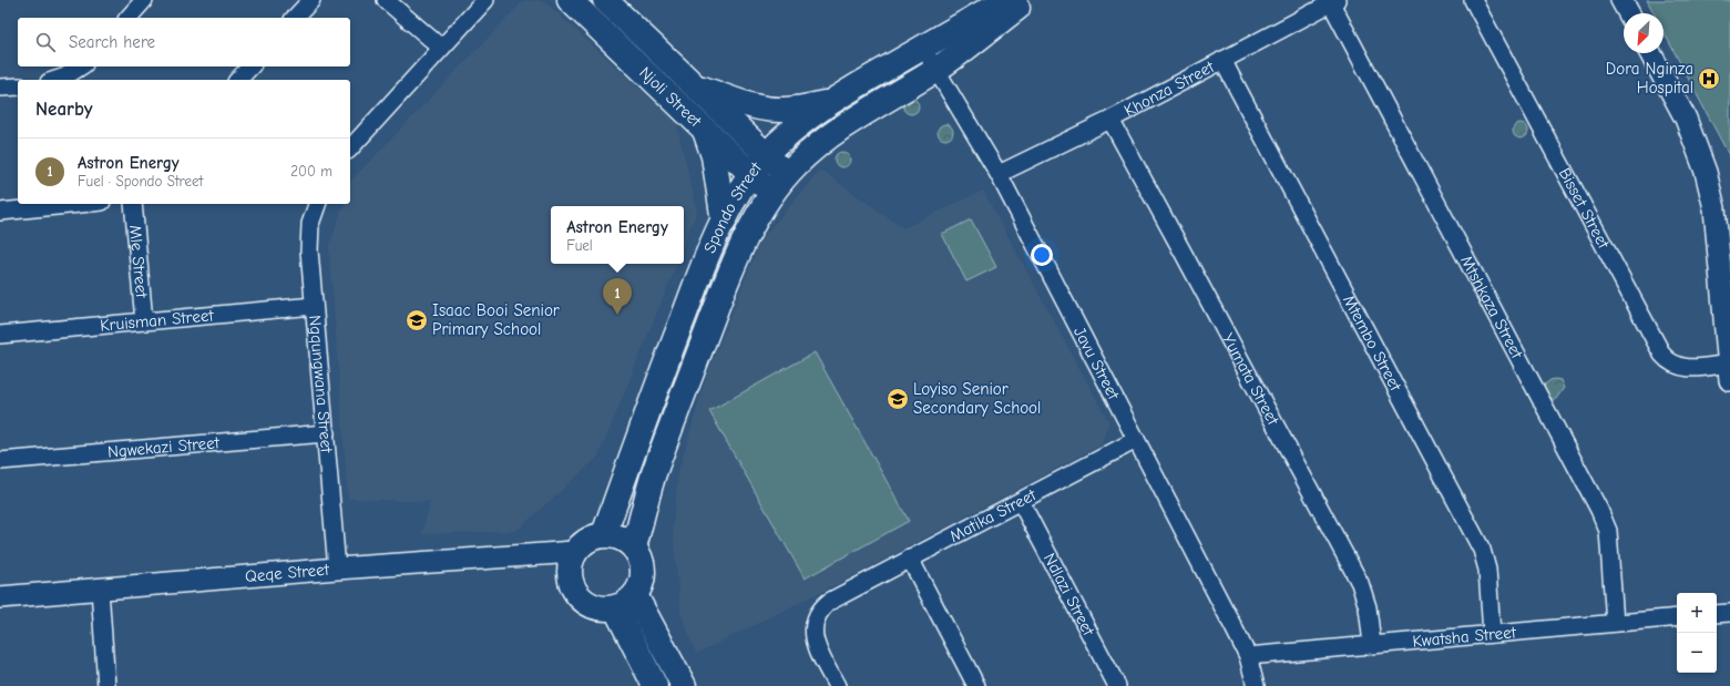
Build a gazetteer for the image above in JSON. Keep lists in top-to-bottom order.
{
  "streets": {
    "main road": ["Njoli Street", "Spondo Street"],
    "street": [
      "Khonza Street",
      "Bisset Street",
      "Mle Street",
      "Mtshkaza Street",
      "Kruisman Street",
      "Mtembo Street",
      "Javu Street",
      "Yumata Street",
      "Ngqungwana Street",
      "Ngwekazi Street",
      "Matika Street",
      "Qeqe Street",
      "Ndlazi Street",
      "Kwatsha Street"
    ]
  },
  "crossings": [
    ["Khonza Street", "Mtshkaza Street"],
    ["Khonza Street", "Mtembo Street"],
    ["Khonza Street", "Javu Street"],
    ["Khonza Street", "Yumata Street"],
    ["Njoli Street", "Spondo Street"],
    ["Spondo Street", "Javu Street"],
    ["Spondo Street", "Qeqe Street"],
    ["Mle Street", "Kruisman Street"],
    ["Mtshkaza Street", "Kwatsha Street"],
    ["Kruisman Street", "Ngqungwana Street"],
    ["Mtembo Street", "Kwatsha Street"],
    ["Javu Street", "Matika Street"],
    ["Javu Street", "Kwatsha Street"],
    ["Yumata Street", "Kwatsha Street"],
    ["Ngqungwana Street", "Ngwekazi Street"],
    ["Ngqungwana Street", "Qeqe Street"],
    ["Matika Street", "Ndlazi Street"]
  ],
  "places": {
    "hospital": ["Dora Nginza Hospital"],
    "school or university": ["Isaac Booi Senior Primary School", "Loyiso Senior Secondary School"]
  },
  "north": "bottom left",
  "page": {
    "search": "Search here",
    "heading": "Nearby",
    "list": [
      {
        "mark": "1",
        "name": "Astron Energy",
        "note": "Fuel · Spondo Street",
        "value": "200 m"
      }
    ],
    "popup": ["Astron Energy", "Fuel"],
    "pins": "1",
    "map_buttons": ["+", "−"]
  }
}
